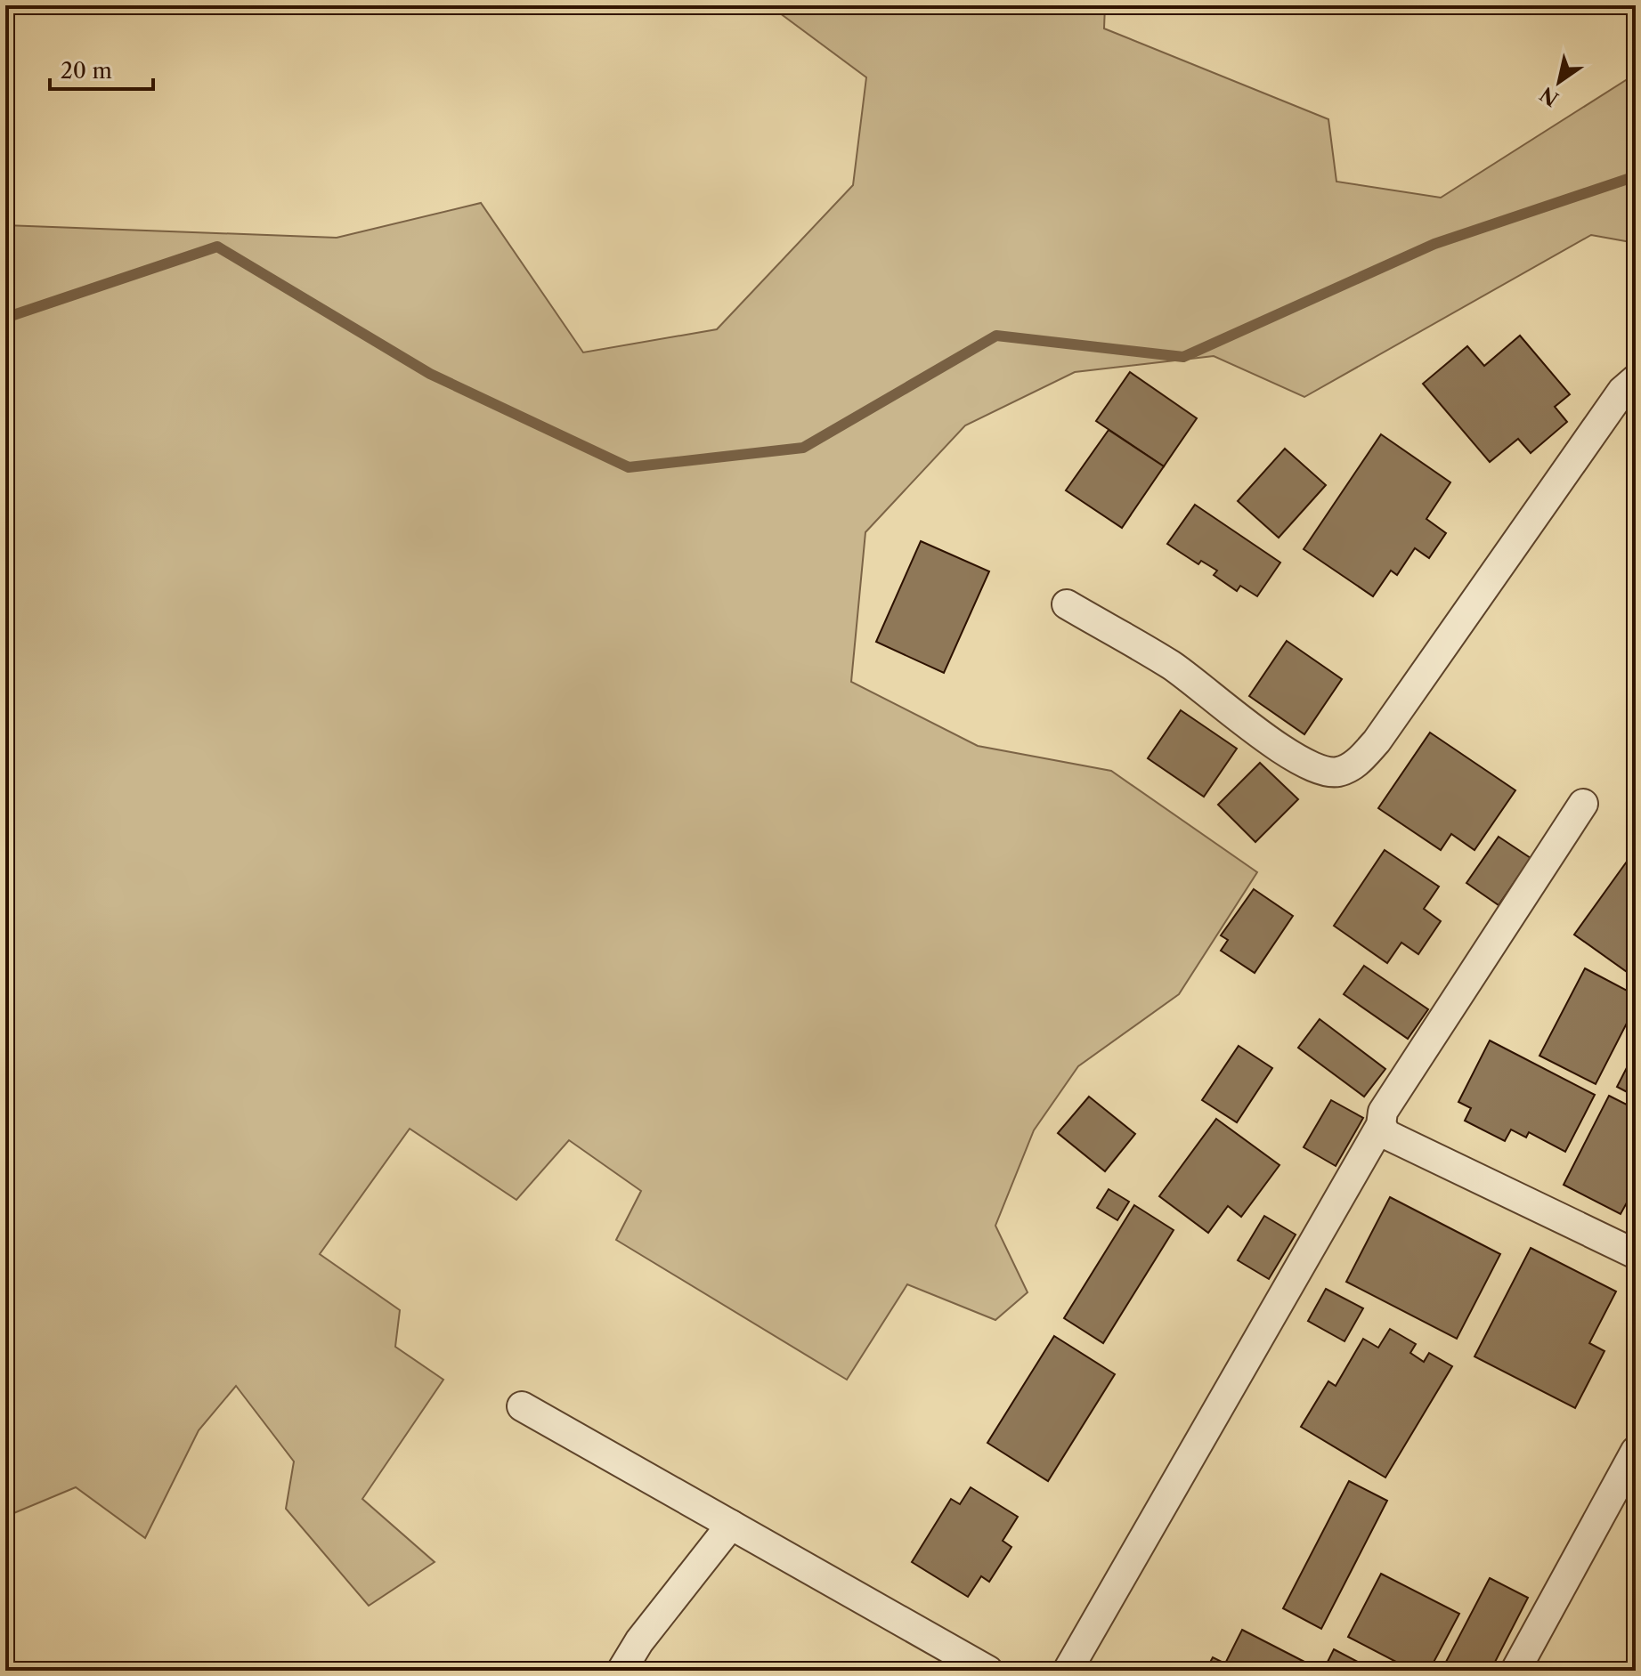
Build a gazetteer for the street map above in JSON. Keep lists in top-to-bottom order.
{
  "scale_bar": "20 m",
  "north": "bottom left"
}
